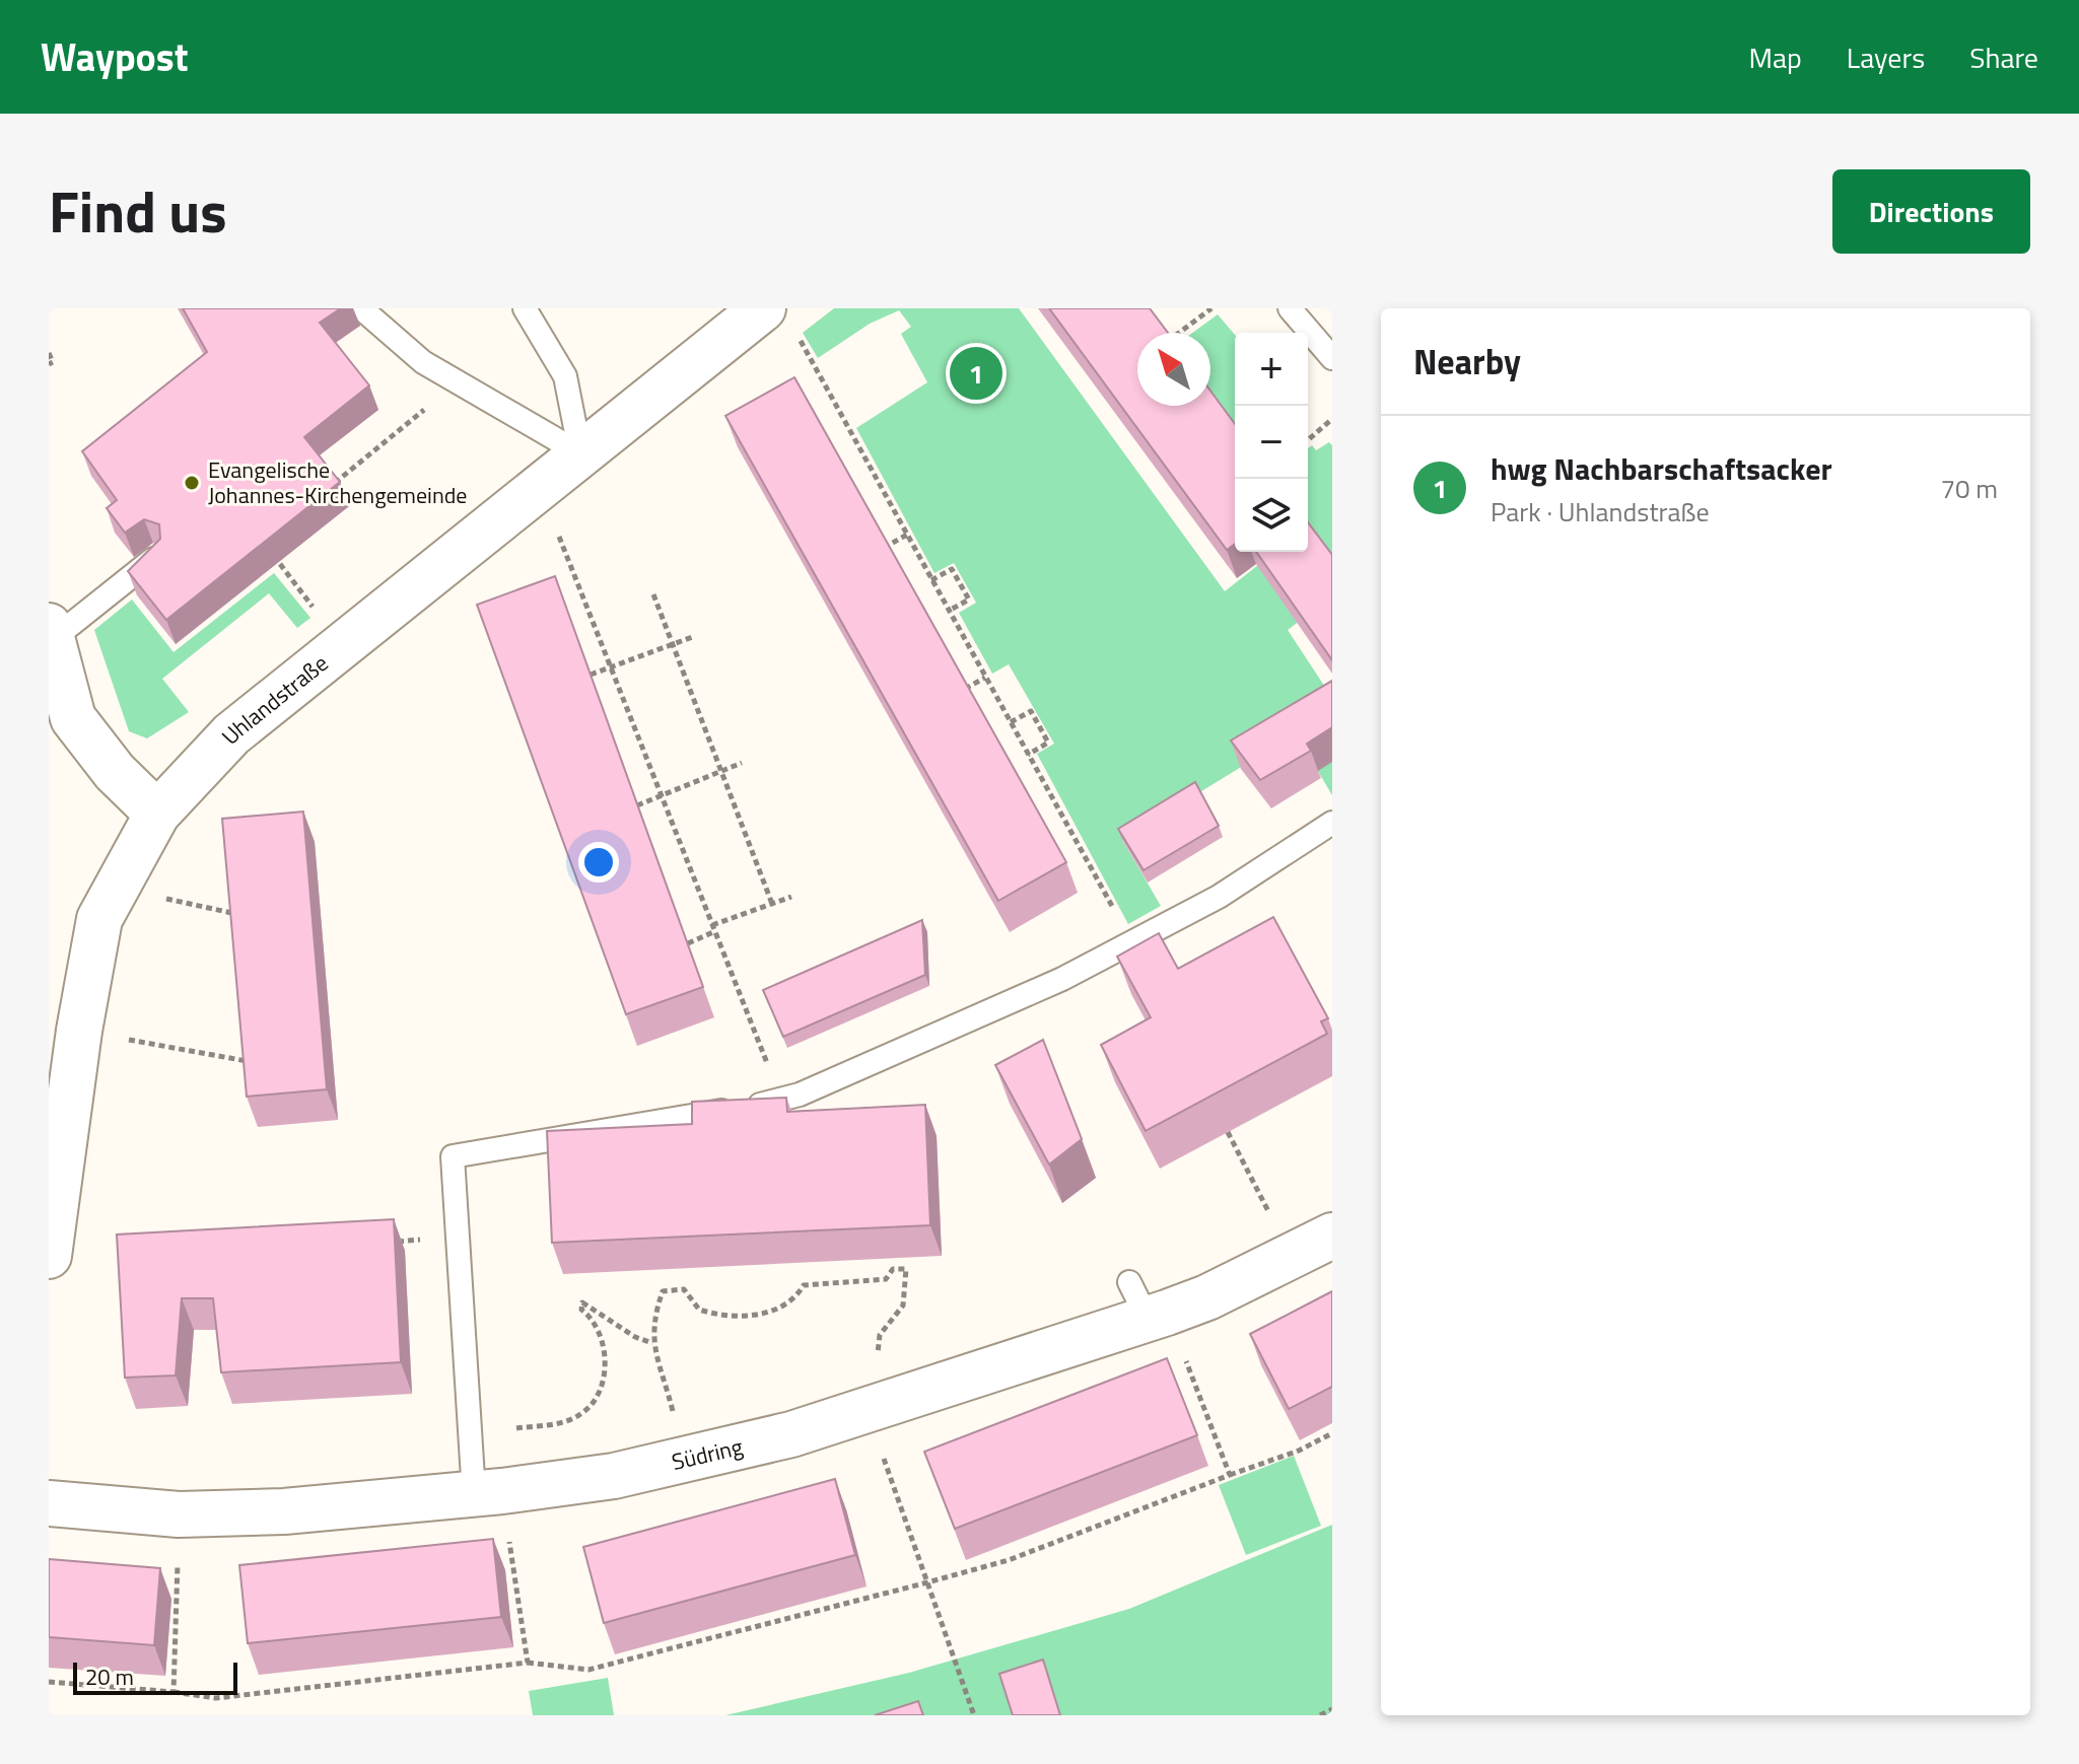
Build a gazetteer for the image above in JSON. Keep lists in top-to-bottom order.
{
  "streets": {
    "street": ["Uhlandstraße", "Südring"]
  },
  "places": ["Evangelische Johannes-Kirchengemeinde"],
  "scale_bar": "20 m",
  "north": "top left",
  "page": {
    "header": "Waypost",
    "nav": ["Map", "Layers", "Share"],
    "title": "Find us",
    "buttons": "Directions",
    "heading": "Nearby",
    "map_buttons": ["+", "−"],
    "pins": "1",
    "list": [
      {
        "mark": "1",
        "name": "hwg Nachbarschaftsacker",
        "note": "Park · Uhlandstraße",
        "value": "70 m"
      }
    ],
    "scale": "20 m"
  }
}
